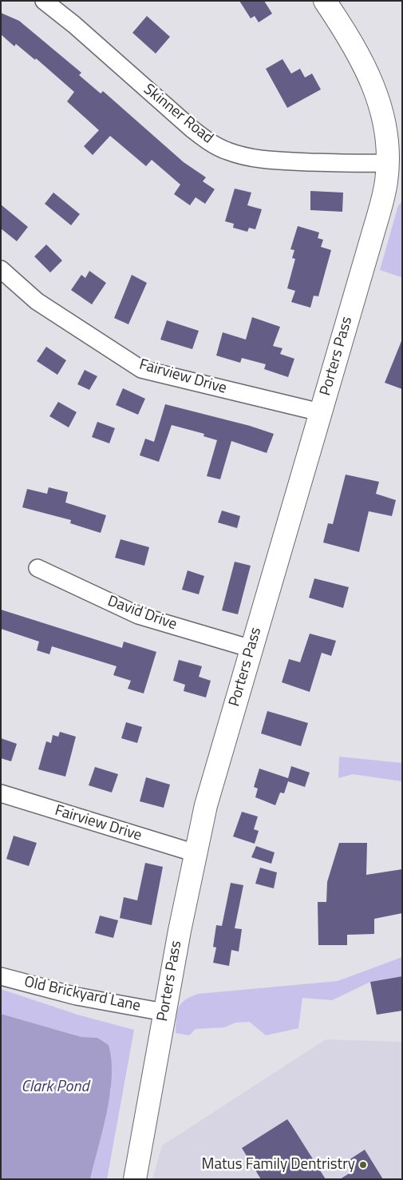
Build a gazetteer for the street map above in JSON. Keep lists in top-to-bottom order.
{
  "streets": {
    "street": [
      "Skinner Road",
      "Porters Pass",
      "Fairview Drive",
      "David Drive",
      "Old Brickyard Lane"
    ]
  },
  "crossings": [
    ["Skinner Road", "Porters Pass"],
    ["Porters Pass", "Fairview Drive"],
    ["Porters Pass", "David Drive"],
    ["Porters Pass", "Old Brickyard Lane"]
  ],
  "water": ["Clark Pond"],
  "places": ["Matus Family Dentristry"]
}
